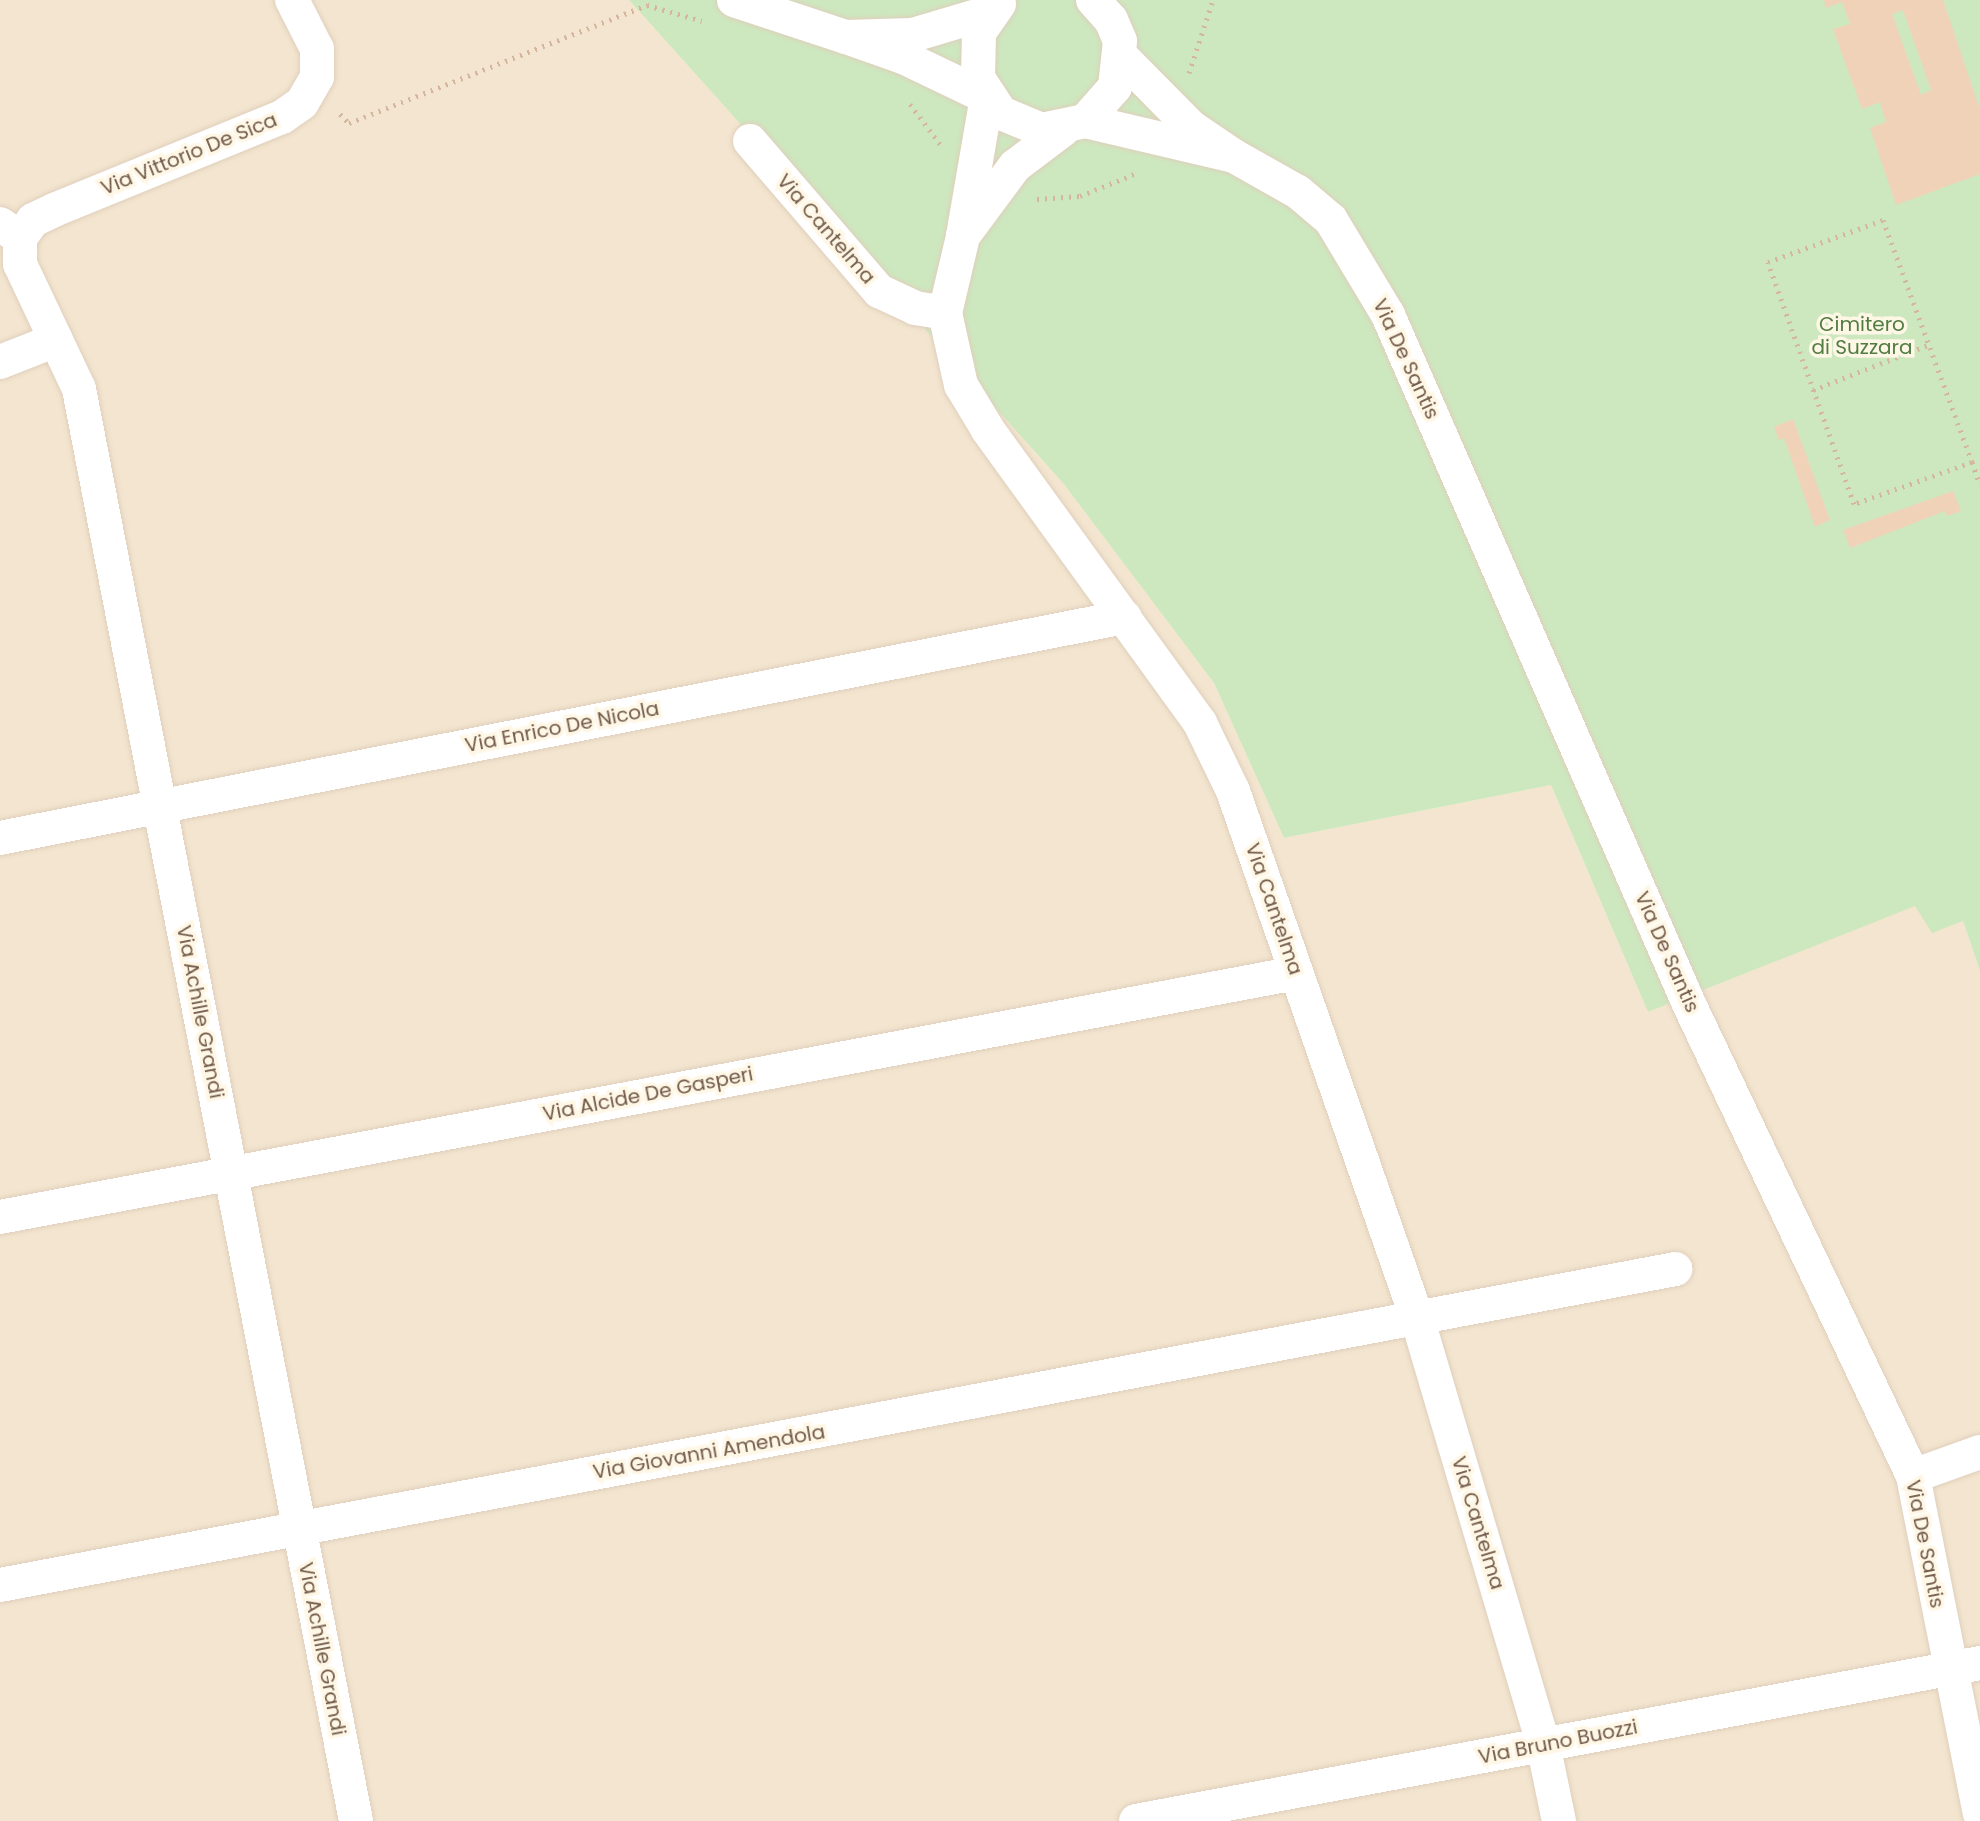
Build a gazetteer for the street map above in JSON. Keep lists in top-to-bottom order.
{
  "streets": {
    "street": [
      "Via Vittorio De Sica",
      "Via Cantelma",
      "Via De Santis",
      "Via Enrico De Nicola",
      "Via Achille Grandi",
      "Via Alcide De Gasperi",
      "Via Giovanni Amendola",
      "Via Bruno Buozzi"
    ]
  },
  "crossings": [
    ["Via Vittorio De Sica", "Via Achille Grandi"],
    ["Via Cantelma", "Via Enrico De Nicola"],
    ["Via Cantelma", "Via Alcide De Gasperi"],
    ["Via Cantelma", "Via Giovanni Amendola"],
    ["Via Cantelma", "Via Bruno Buozzi"],
    ["Via De Santis", "Via Bruno Buozzi"],
    ["Via Enrico De Nicola", "Via Achille Grandi"],
    ["Via Achille Grandi", "Via Alcide De Gasperi"],
    ["Via Achille Grandi", "Via Giovanni Amendola"]
  ],
  "parks": ["Cimitero di Suzzara"]
}
